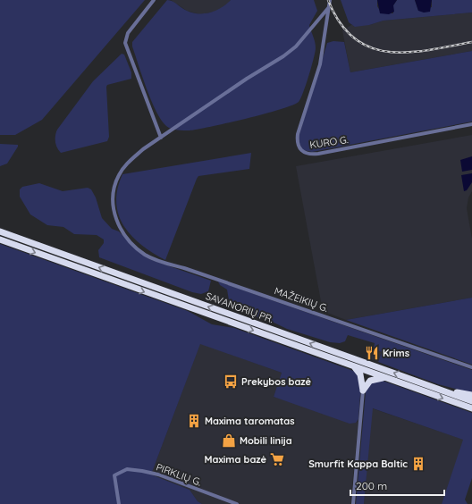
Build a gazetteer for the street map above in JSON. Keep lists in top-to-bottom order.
{
  "streets": {
    "highway": ["SAVANORIŲ PR."],
    "street": ["KURO G.", "MAŽEIKIŲ G.", "PIRKLIŲ G."]
  },
  "crossings": [
    ["KURO G.", "MAŽEIKIŲ G."]
  ],
  "places": {
    "restaurant": ["Krims"],
    "bus stop": ["Prekybos bazė"],
    "building": ["Maxima taromatas", "Smurfit Kappa Baltic"],
    "shop": ["Mobili linija"],
    "supermarket": ["Maxima bazė"]
  },
  "scale_bar": "200 m"
}
